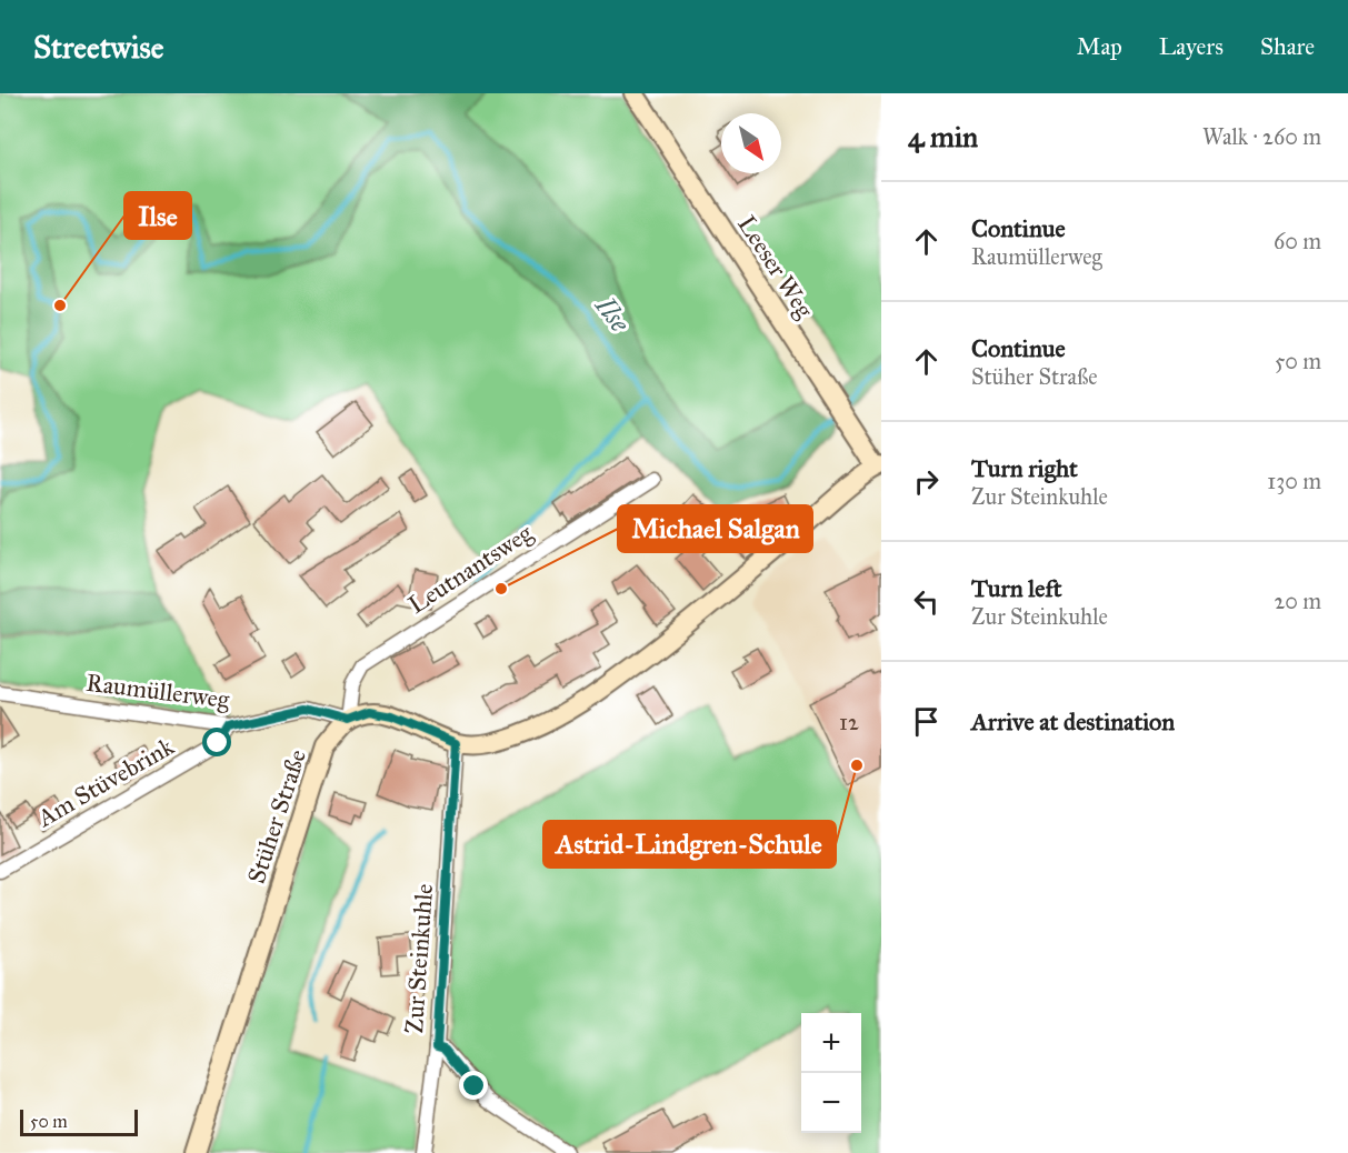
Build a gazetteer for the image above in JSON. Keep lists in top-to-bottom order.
{
  "streets": {
    "main road": ["Leeser Weg", "Stüher Straße"],
    "street": [
      "Leutnantsweg",
      "Raumüllerweg",
      "Am Stüvebrink",
      "Zur Steinkuhle"
    ]
  },
  "crossings": [
    ["Leutnantsweg", "Raumüllerweg"],
    ["Leutnantsweg", "Stüher Straße"],
    ["Raumüllerweg", "Am Stüvebrink"],
    ["Raumüllerweg", "Stüher Straße"]
  ],
  "water": ["Ilse"],
  "places": ["Ilse", "Michael Salgan", "Astrid-Lindgren-Schule"],
  "house_numbers": ["12"],
  "scale_bar": "50 m",
  "north": "bottom right",
  "page": {
    "header": "Streetwise",
    "nav": ["Map", "Layers", "Share"],
    "heading": ["4 min", "Walk · 260 m"],
    "list": [
      ["Continue", "Raumüllerweg", "60 m"],
      ["Continue", "Stüher Straße", "50 m"],
      ["Turn right", "Zur Steinkuhle", "130 m"],
      ["Turn left", "Zur Steinkuhle", "20 m"],
      "Arrive at destination"
    ],
    "map_buttons": ["+", "−"],
    "scale": "50 m"
  }
}
